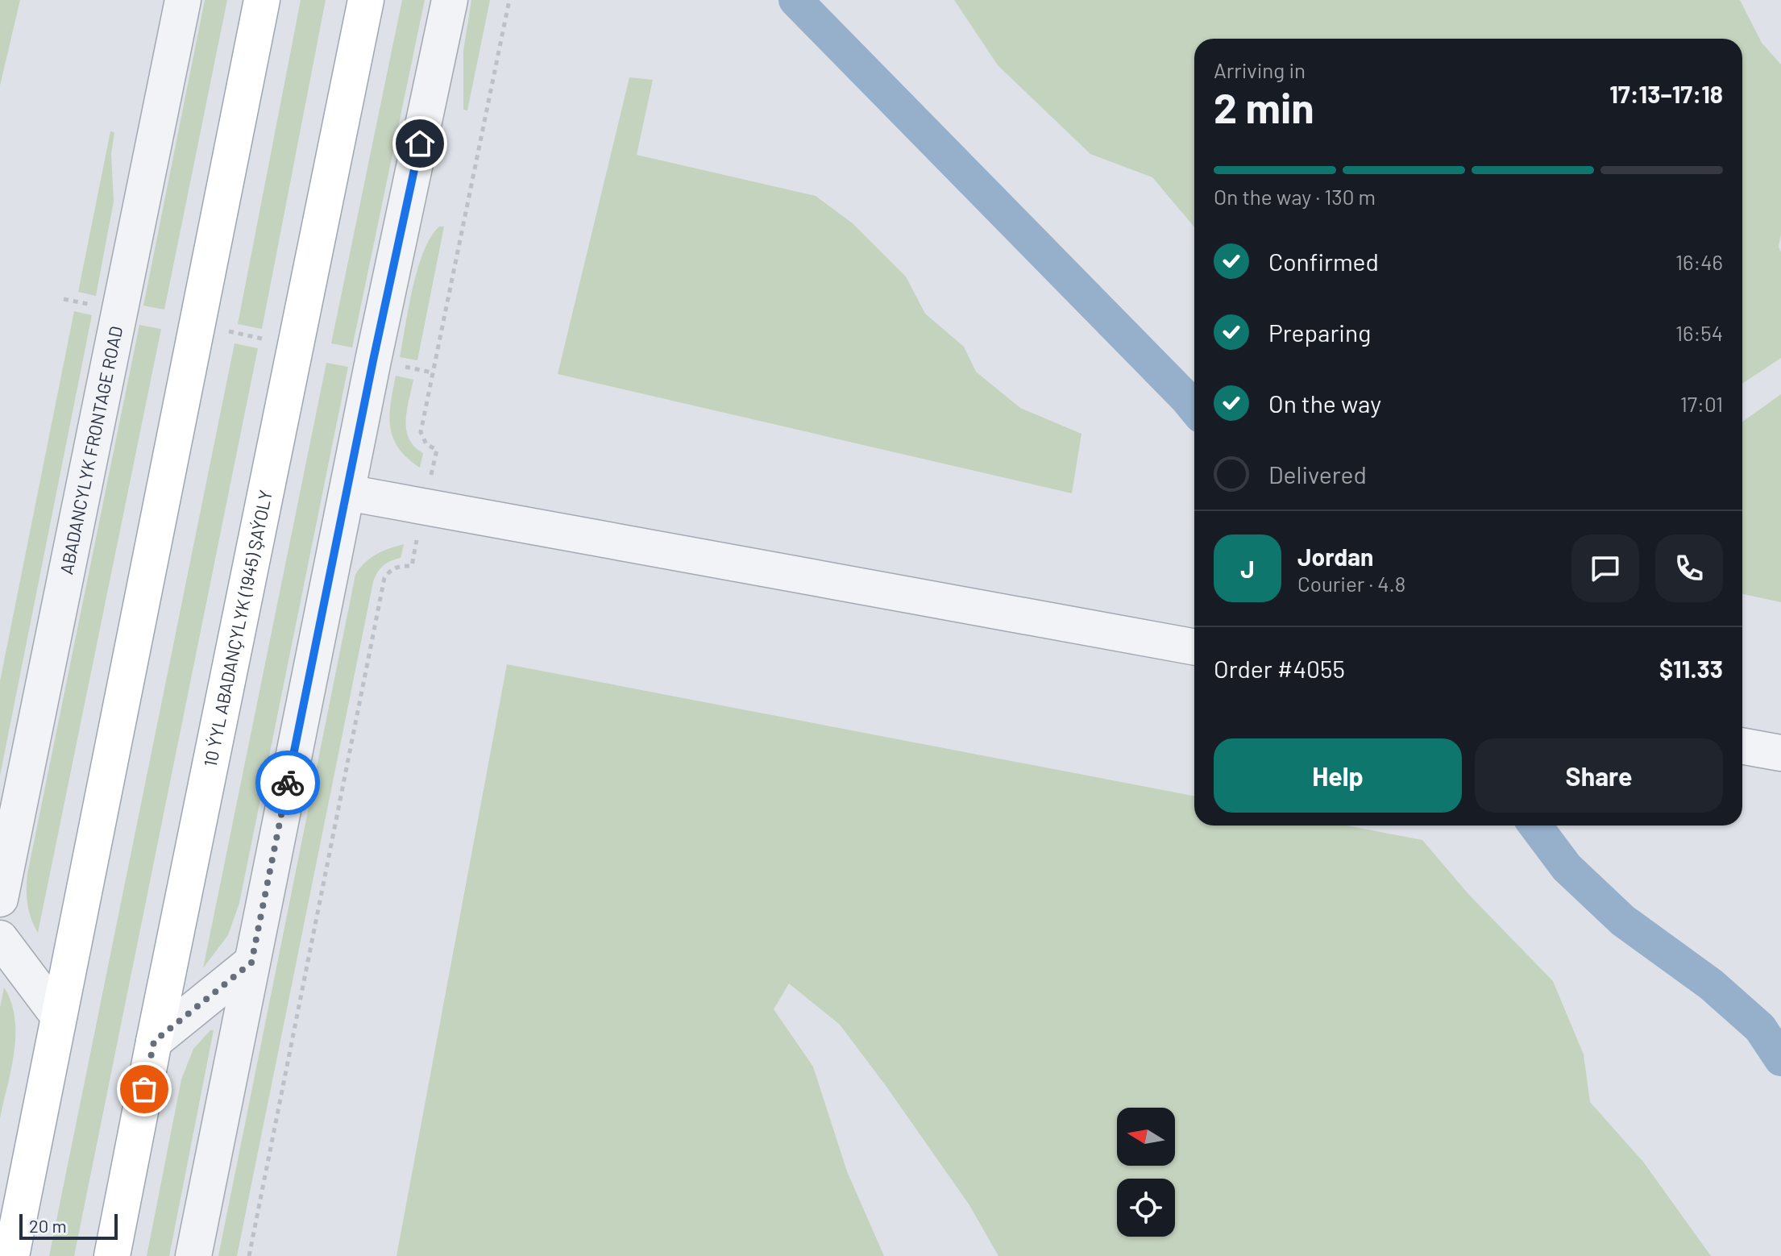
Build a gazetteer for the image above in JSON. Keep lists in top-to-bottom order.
{
  "streets": {
    "main road": ["10 ÝYL ABADANÇYLYK (1945) ŞAÝOLY"],
    "street": ["ABADANCYLYK FRONTAGE ROAD"]
  },
  "scale_bar": "20 m",
  "north": "left",
  "page": {
    "heading": ["2 min", "Arriving in", "17:13–17:18"],
    "panel": [
      "Jordan",
      "Courier · 4.8",
      "Order #4055",
      "$11.33"
    ],
    "bar": "On the way · 130 m",
    "list": [
      ["Confirmed", "16:46"],
      ["Preparing", "16:54"],
      ["On the way", "17:01"],
      "Delivered"
    ],
    "round": "J",
    "buttons": ["Help", "Share"],
    "scale": "20 m"
  }
}
